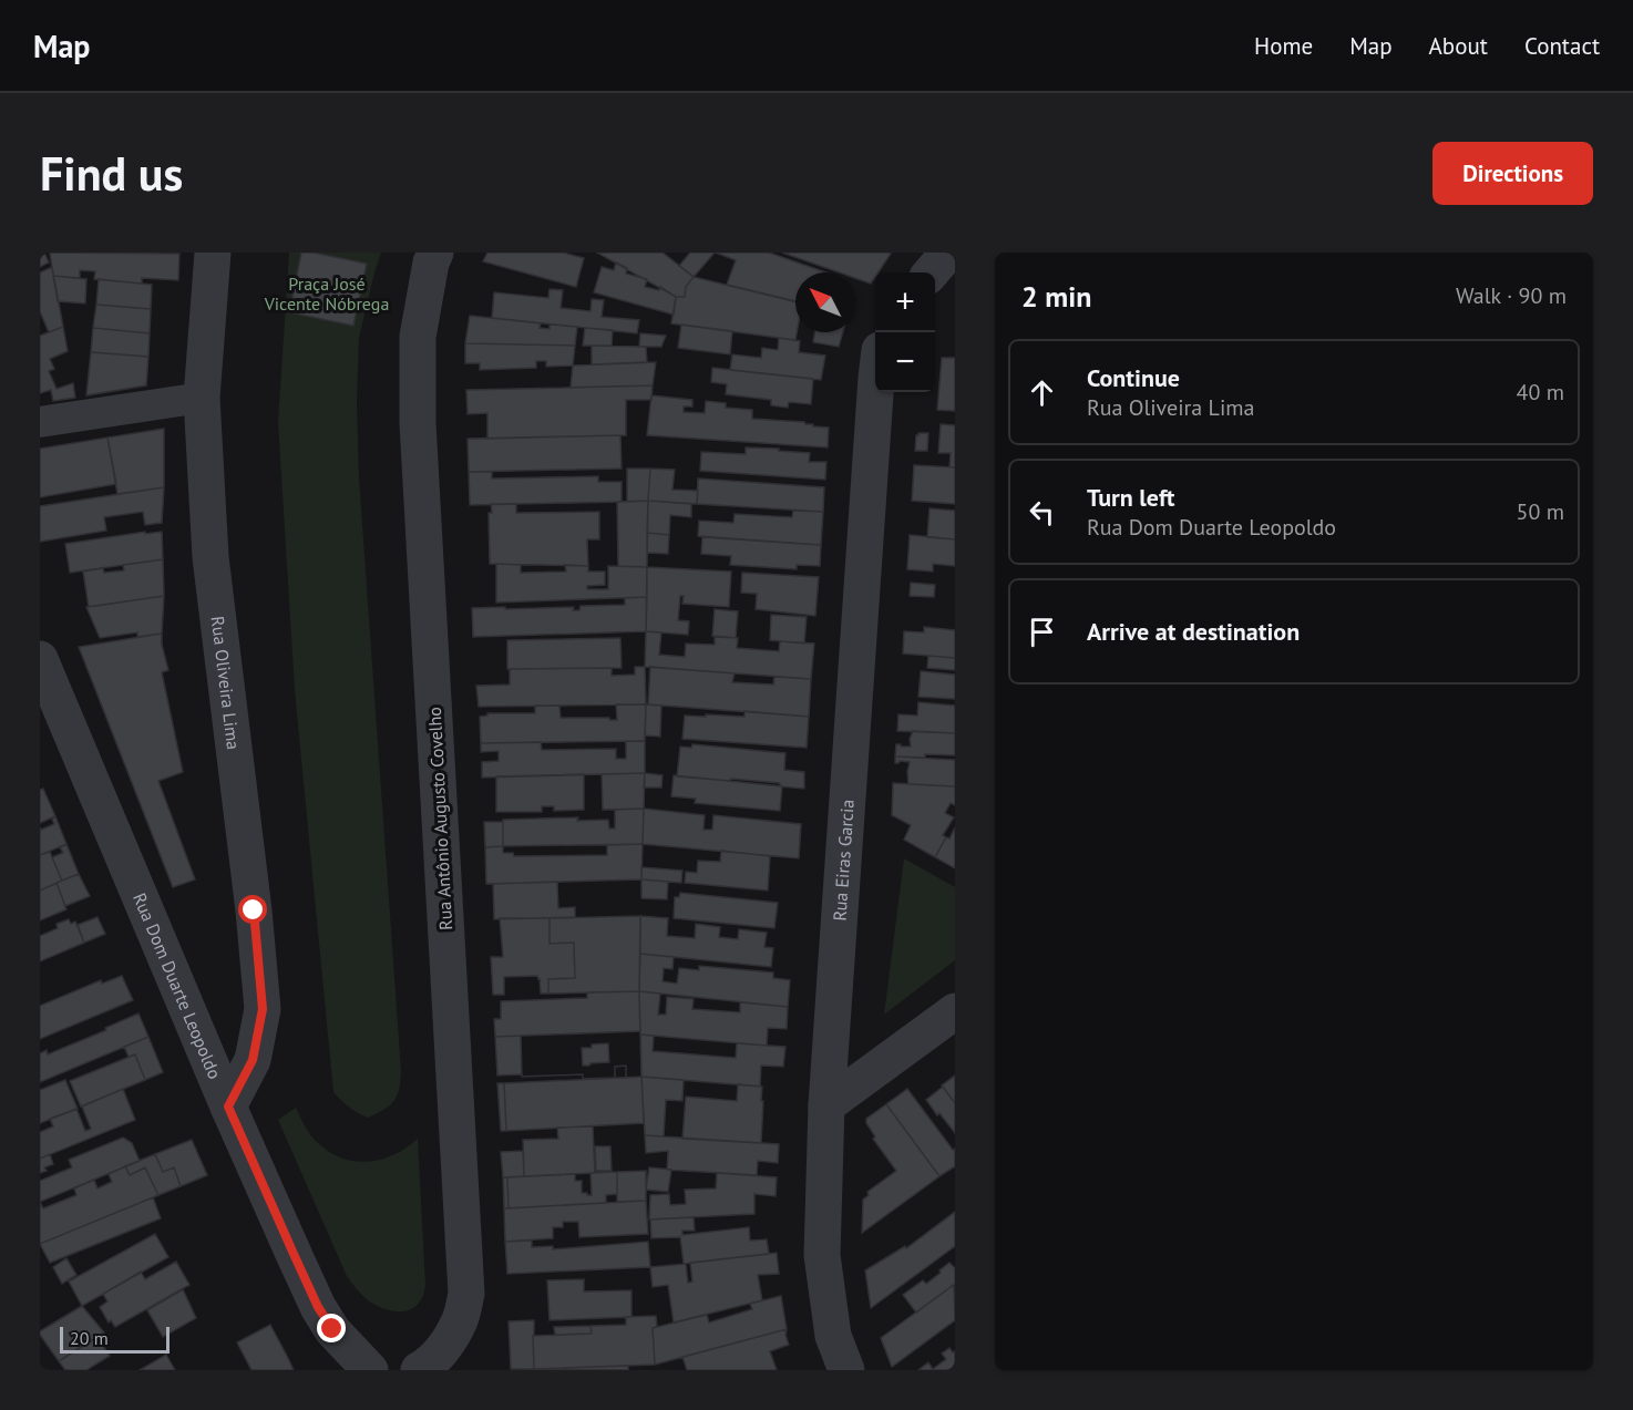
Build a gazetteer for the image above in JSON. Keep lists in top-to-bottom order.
{
  "streets": {
    "street": [
      "Rua Oliveira Lima",
      "Rua Antônio Augusto Covelho",
      "Rua Eiras Garcia",
      "Rua Dom Duarte Leopoldo"
    ]
  },
  "crossings": [
    ["Rua Oliveira Lima", "Rua Dom Duarte Leopoldo"]
  ],
  "parks": ["Praça José Vicente Nóbrega"],
  "scale_bar": "20 m",
  "north": "top left",
  "page": {
    "header": "Map",
    "nav": [
      "Home",
      "Map",
      "About",
      "Contact"
    ],
    "buttons": "Directions",
    "title": "Find us",
    "heading": ["2 min", "Walk · 90 m"],
    "map_buttons": ["+", "−"],
    "list": [
      ["Continue", "Rua Oliveira Lima", "40 m"],
      ["Turn left", "Rua Dom Duarte Leopoldo", "50 m"],
      "Arrive at destination"
    ],
    "scale": "20 m"
  }
}
